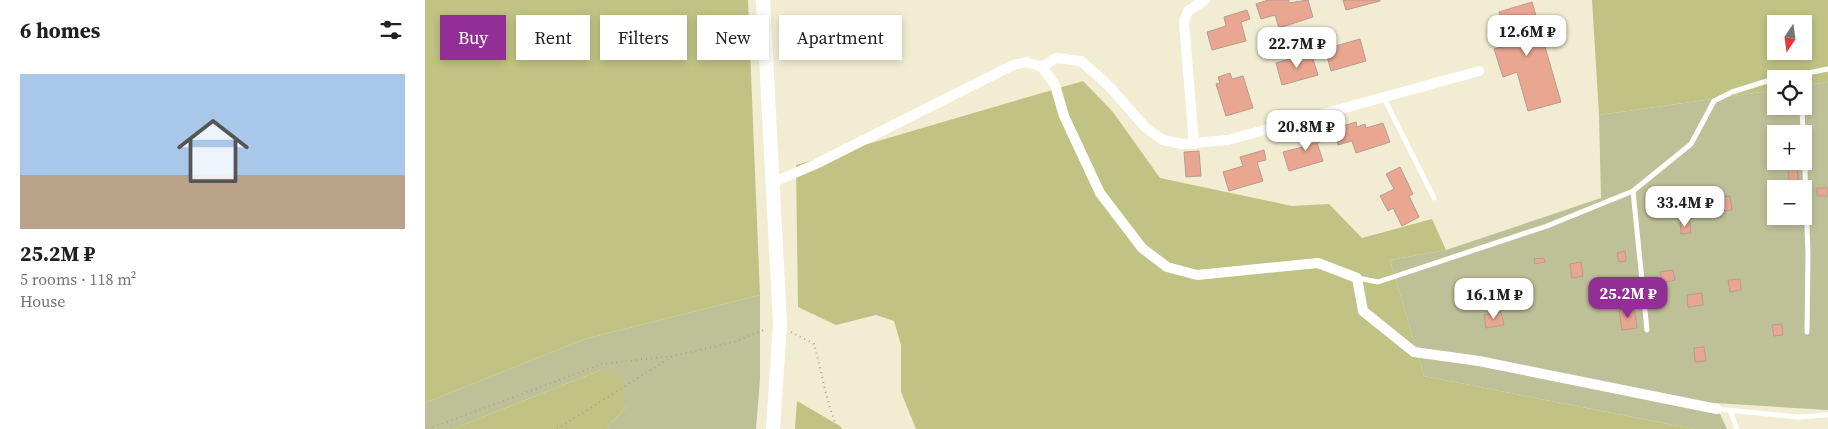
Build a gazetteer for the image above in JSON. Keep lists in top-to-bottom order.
{
  "north": "bottom",
  "page": {
    "heading": "6 homes",
    "map_buttons": ["+", "−"],
    "price": [
      "12.6M ₽",
      "22.7M ₽",
      "20.8M ₽",
      "33.4M ₽",
      "25.2M ₽",
      "16.1M ₽"
    ],
    "chip": [
      "Buy",
      "Rent",
      "Filters",
      "New",
      "Apartment"
    ],
    "list": [
      {
        "name": "25.2M ₽",
        "note": "5 rooms · 118 m² · House"
      }
    ]
  }
}
